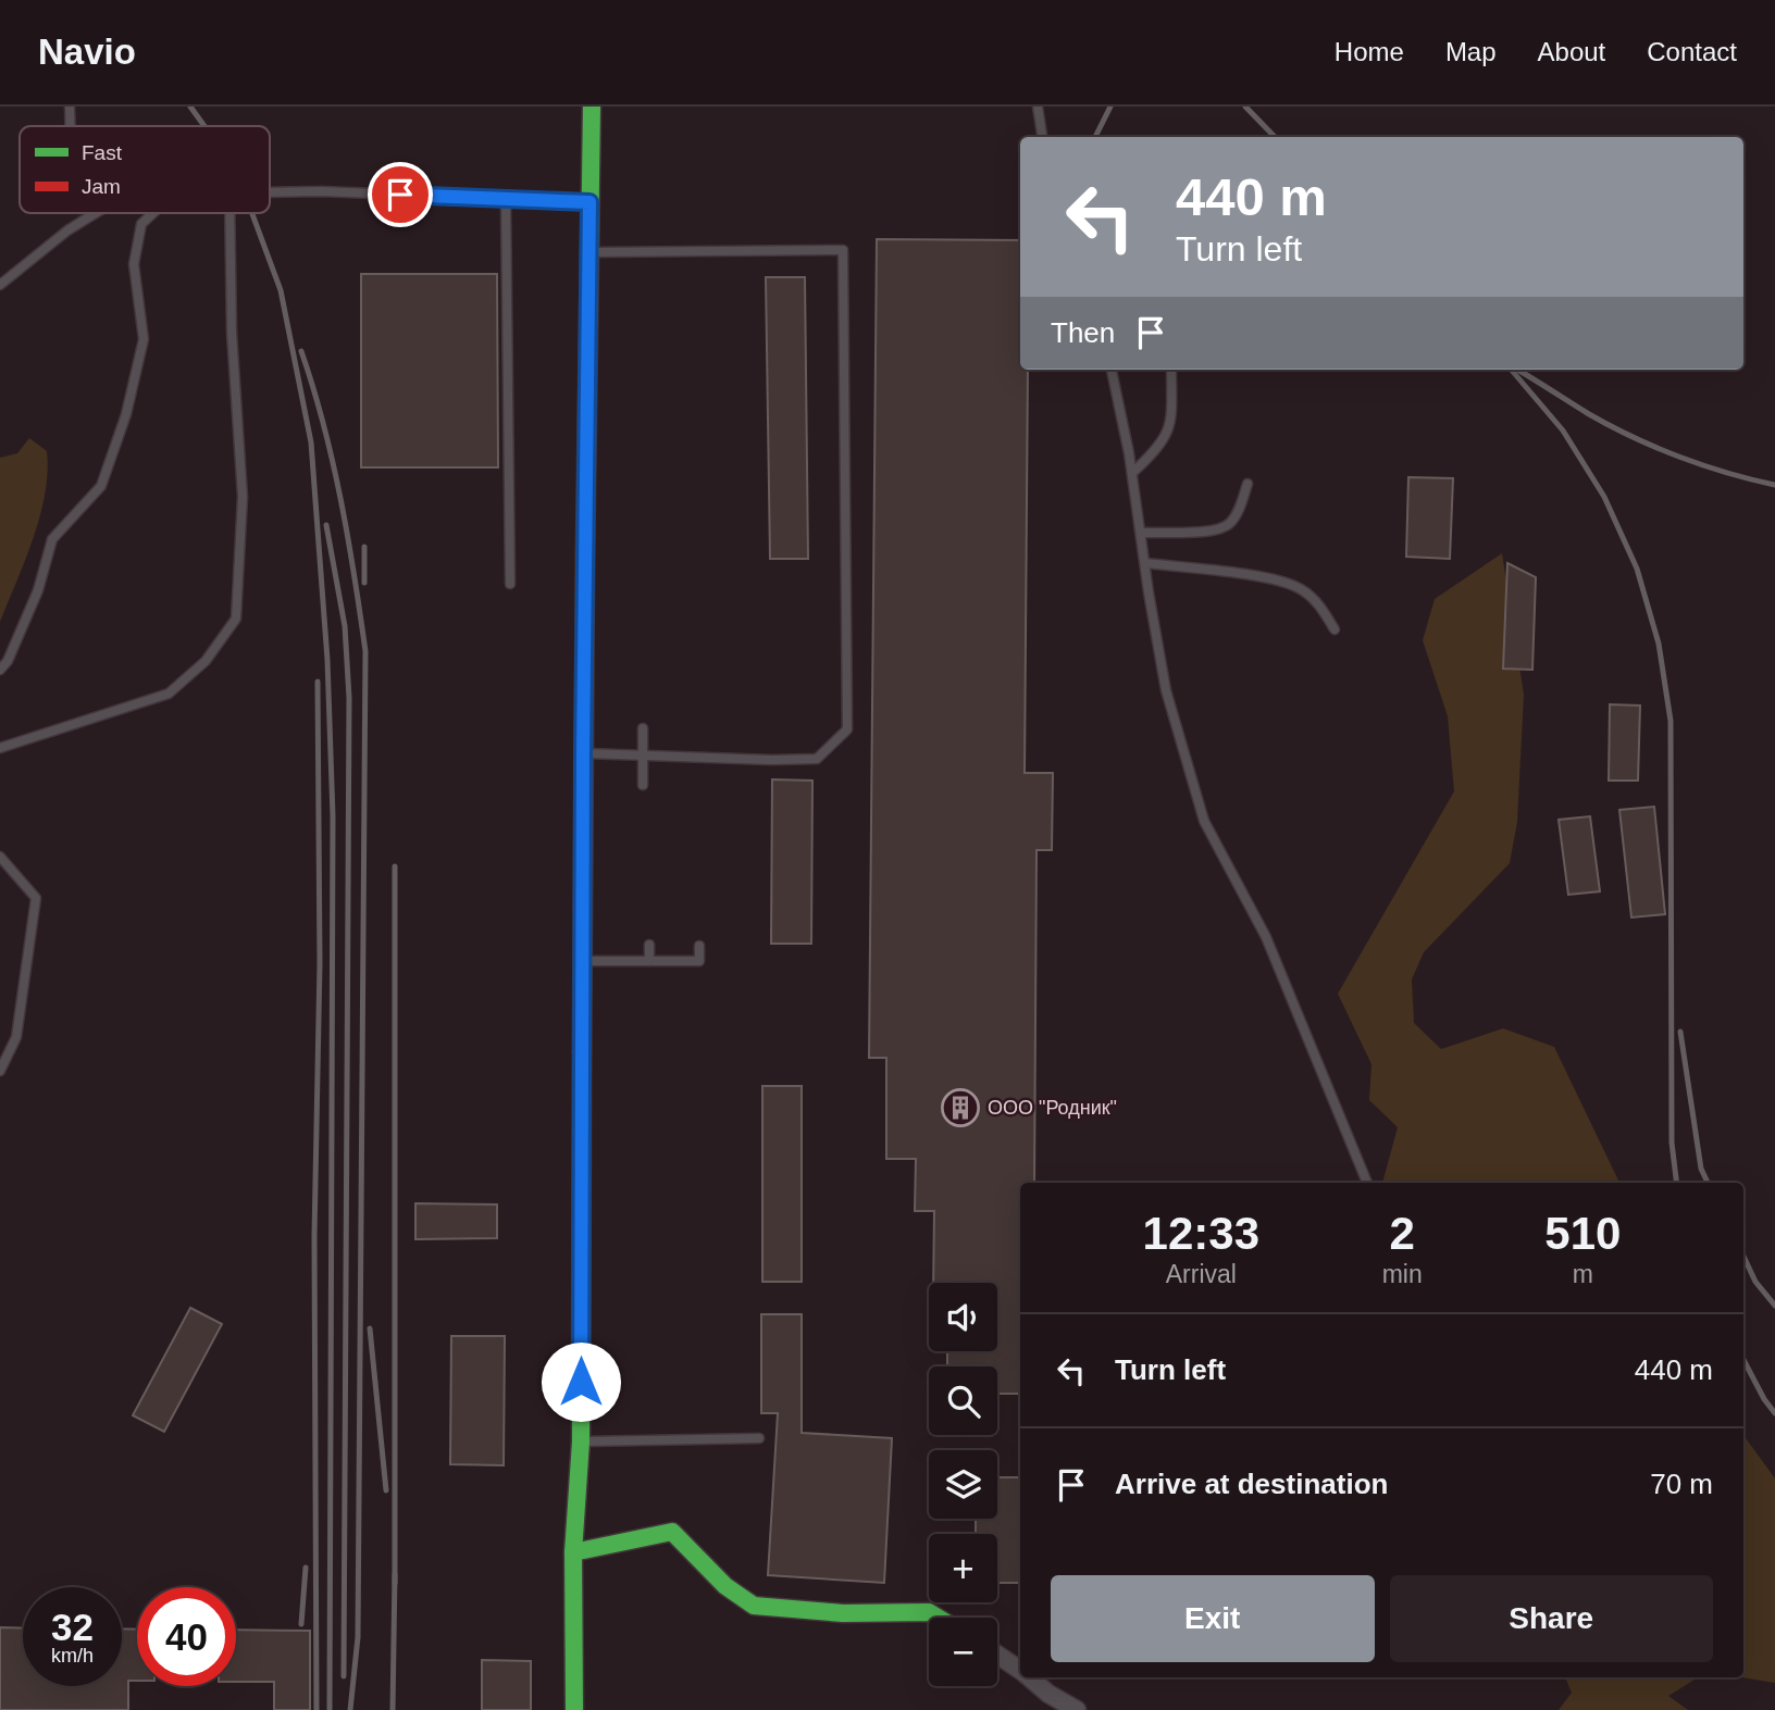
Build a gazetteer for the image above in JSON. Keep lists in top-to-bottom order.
{
  "places": {
    "building": ["ООО \"Родник\""]
  },
  "legend": ["Fast", "Jam"],
  "page": {
    "header": "Navio",
    "nav": [
      "Home",
      "Map",
      "About",
      "Contact"
    ],
    "turn": ["440 m", "Turn left"],
    "then": "Then",
    "eta": [
      "12:33",
      "Arrival",
      "2",
      "min",
      "510",
      "m"
    ],
    "map_buttons": ["+", "−"],
    "list": [
      {
        "name": "Turn left",
        "value": "440 m"
      },
      {
        "name": "Arrive at destination",
        "value": "70 m"
      }
    ],
    "buttons": ["Exit", "Share"],
    "speed": "32 km/h",
    "limit": "40"
  }
}
